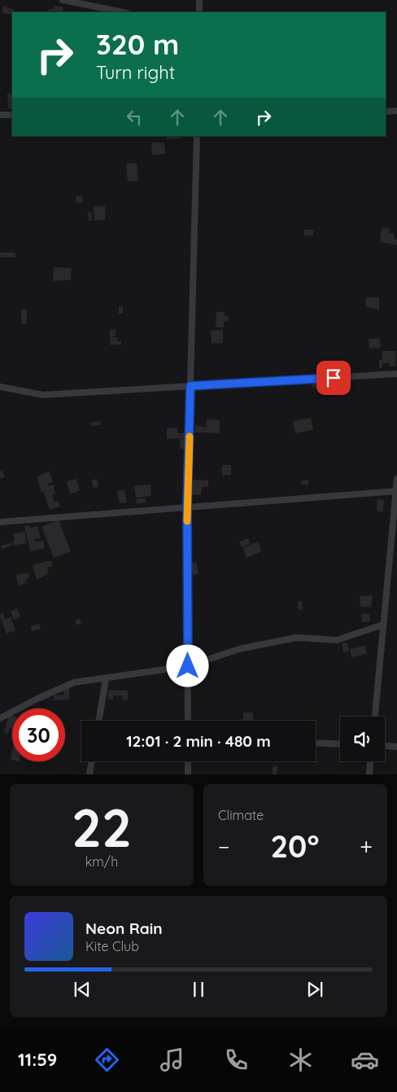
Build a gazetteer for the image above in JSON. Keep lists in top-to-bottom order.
{
  "page": {
    "turn": ["320 m", "Turn right"],
    "limit": "30",
    "trip": "12:01 · 2 min · 480 m",
    "tile": [
      ["22", "km/h"],
      "Climate"
    ],
    "heat": ["−", "20°", "+"],
    "song": ["Neon Rain", "Kite Club"],
    "tabs": "11:59"
  }
}
